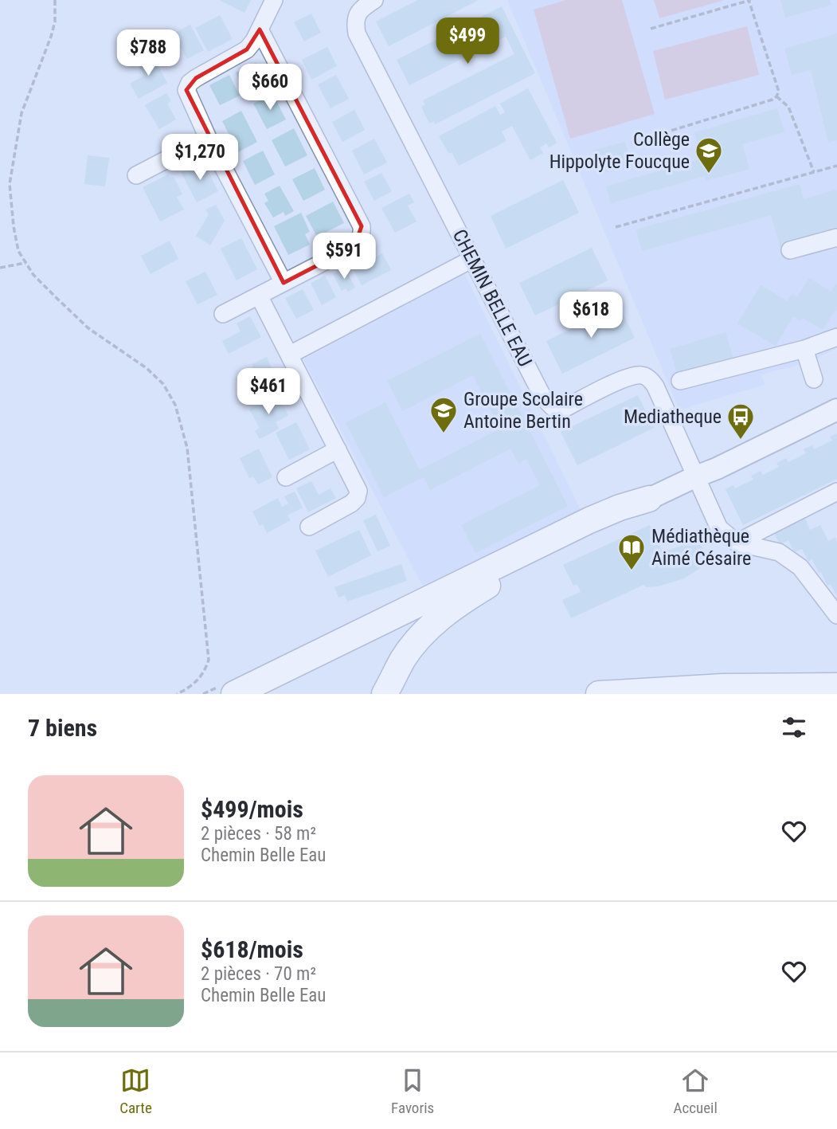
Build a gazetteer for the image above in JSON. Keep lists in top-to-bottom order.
{
  "streets": {
    "street": ["CHEMIN BELLE EAU"]
  },
  "places": {
    "school or university": ["Collège Hippolyte Foucque", "Groupe Scolaire Antoine Bertin"],
    "bus stop": ["Mediatheque"],
    "library": ["Médiathèque Aimé Césaire"]
  },
  "page": {
    "price": [
      "$499",
      "$788",
      "$660",
      "$1,270",
      "$591",
      "$618",
      "$461"
    ],
    "heading": "7 biens",
    "list": [
      {
        "name": "$499/mois",
        "note": "2 pièces · 58 m² · Chemin Belle Eau"
      },
      {
        "name": "$618/mois",
        "note": "2 pièces · 70 m² · Chemin Belle Eau"
      }
    ],
    "tabs": ["Carte", "Favoris", "Accueil"]
  }
}
